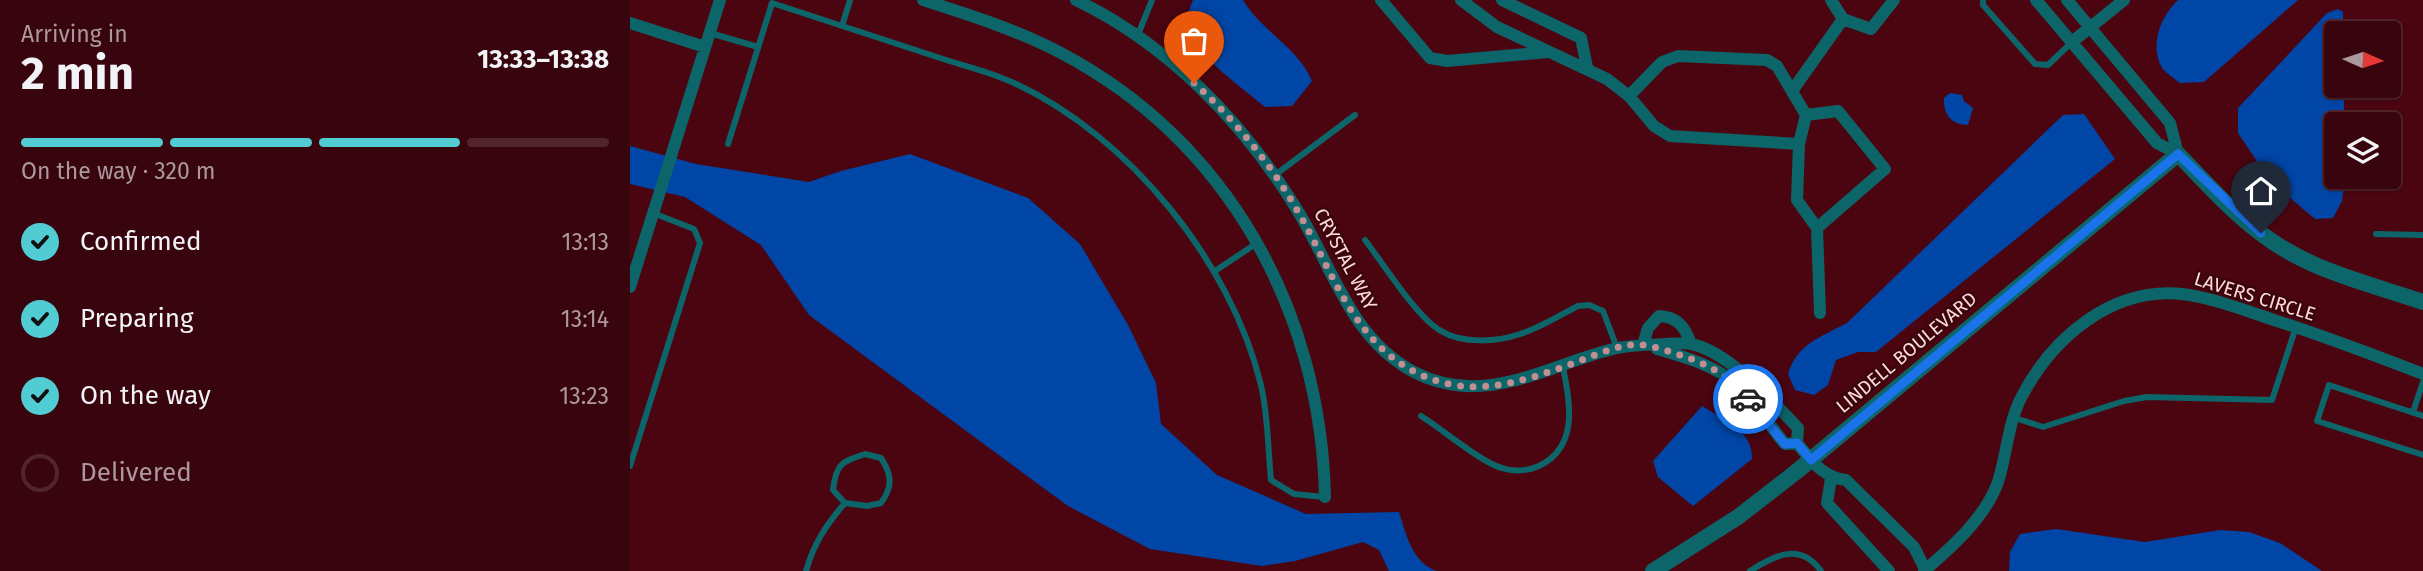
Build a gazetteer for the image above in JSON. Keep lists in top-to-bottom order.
{
  "streets": {
    "street": ["CRYSTAL WAY", "LAVERS CIRCLE", "LINDELL BOULEVARD"]
  },
  "crossings": [
    ["CRYSTAL WAY", "LAVERS CIRCLE"],
    ["CRYSTAL WAY", "LINDELL BOULEVARD"]
  ],
  "north": "right",
  "page": {
    "heading": ["2 min", "Arriving in", "13:33–13:38"],
    "bar": "On the way · 320 m",
    "list": [
      ["Confirmed", "13:13"],
      ["Preparing", "13:14"],
      ["On the way", "13:23"],
      "Delivered"
    ]
  }
}
